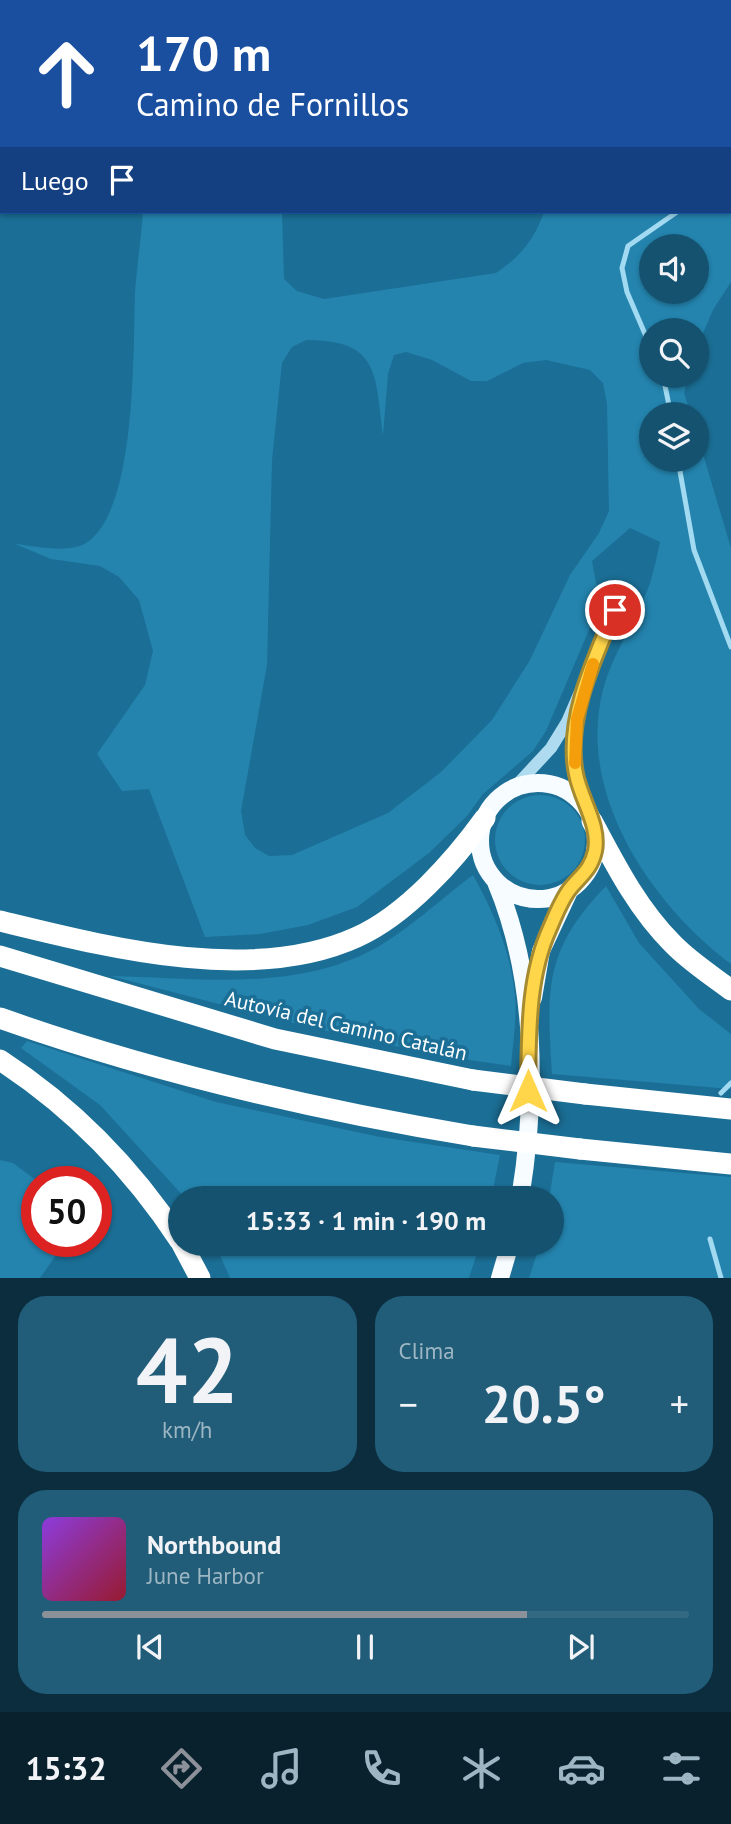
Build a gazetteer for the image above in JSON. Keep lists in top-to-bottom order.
{
  "streets": {
    "highway": ["Autovía del Camino Catalán"]
  },
  "page": {
    "turn": ["170 m", "Camino de Fornillos"],
    "then": "Luego",
    "limit": "50",
    "trip": "15:33 · 1 min · 190 m",
    "tile": [
      ["42", "km/h"],
      "Clima"
    ],
    "heat": ["−", "20.5°", "+"],
    "song": ["Northbound", "June Harbor"],
    "tabs": "15:32"
  }
}
